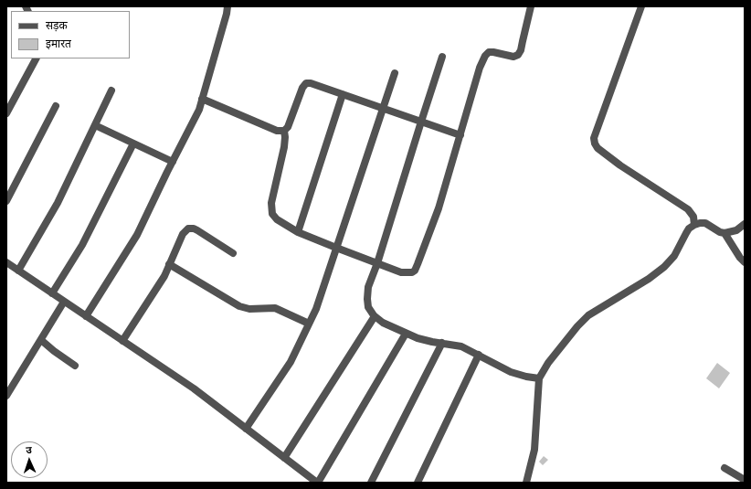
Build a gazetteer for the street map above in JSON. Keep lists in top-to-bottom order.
{
  "legend": ["सड़क", "इमारत"],
  "north": "top"
}
